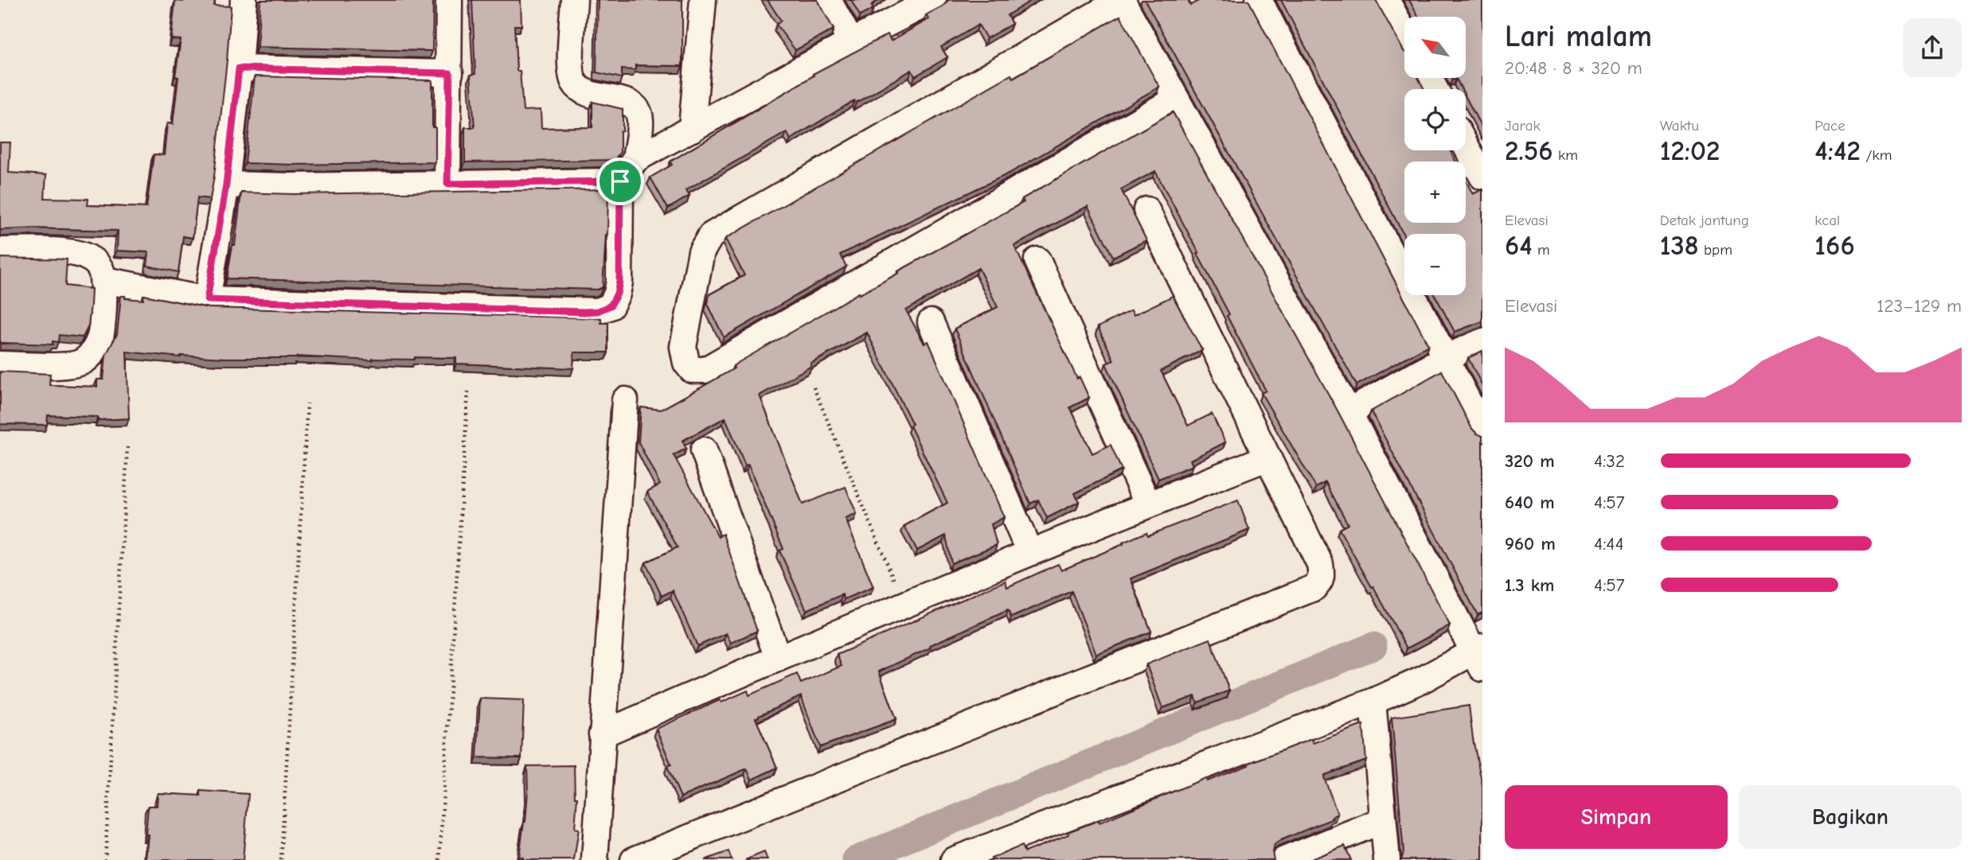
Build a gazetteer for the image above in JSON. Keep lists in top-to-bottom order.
{
  "north": "top left",
  "page": {
    "heading": ["Lari malam", "20:48 · 8 × 320 m"],
    "map_buttons": ["+", "−"],
    "stats": [
      ["Jarak", "2.56 km"],
      ["Waktu", "12:02"],
      ["Pace", "4:42 /km"],
      ["Elevasi", "64 m"],
      ["Detak jantung", "138 bpm"],
      ["kcal", "166"]
    ],
    "chart": ["Elevasi", "123–129 m"],
    "list": [
      {
        "name": "320 m",
        "note": "4:32"
      },
      {
        "name": "640 m",
        "note": "4:57"
      },
      {
        "name": "960 m",
        "note": "4:44"
      },
      {
        "name": "1.3 km",
        "note": "4:57"
      }
    ],
    "buttons": ["Simpan", "Bagikan"]
  }
}
